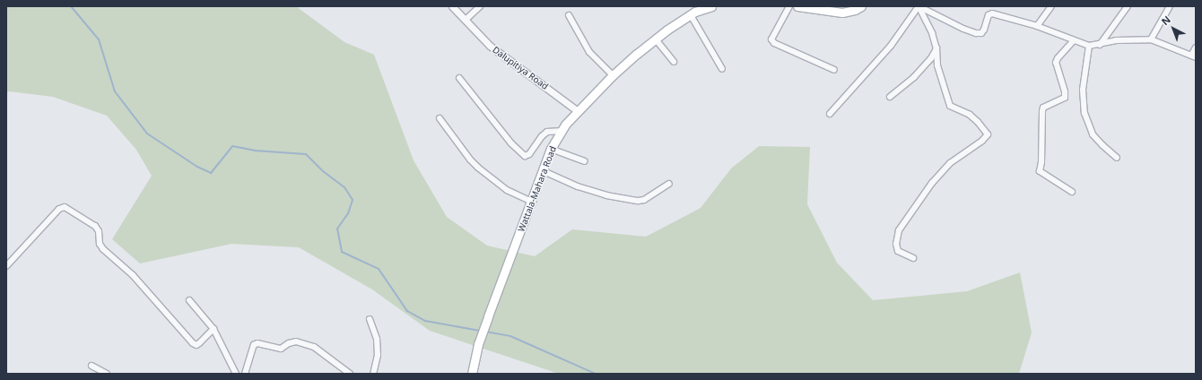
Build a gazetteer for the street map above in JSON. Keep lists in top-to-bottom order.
{
  "streets": {
    "main road": ["Wattala-Mahara Road"],
    "street": ["Dalupitiya Road"]
  },
  "crossings": [
    ["Dalupitiya Road", "Wattala-Mahara Road"]
  ],
  "north": "top left"
}
